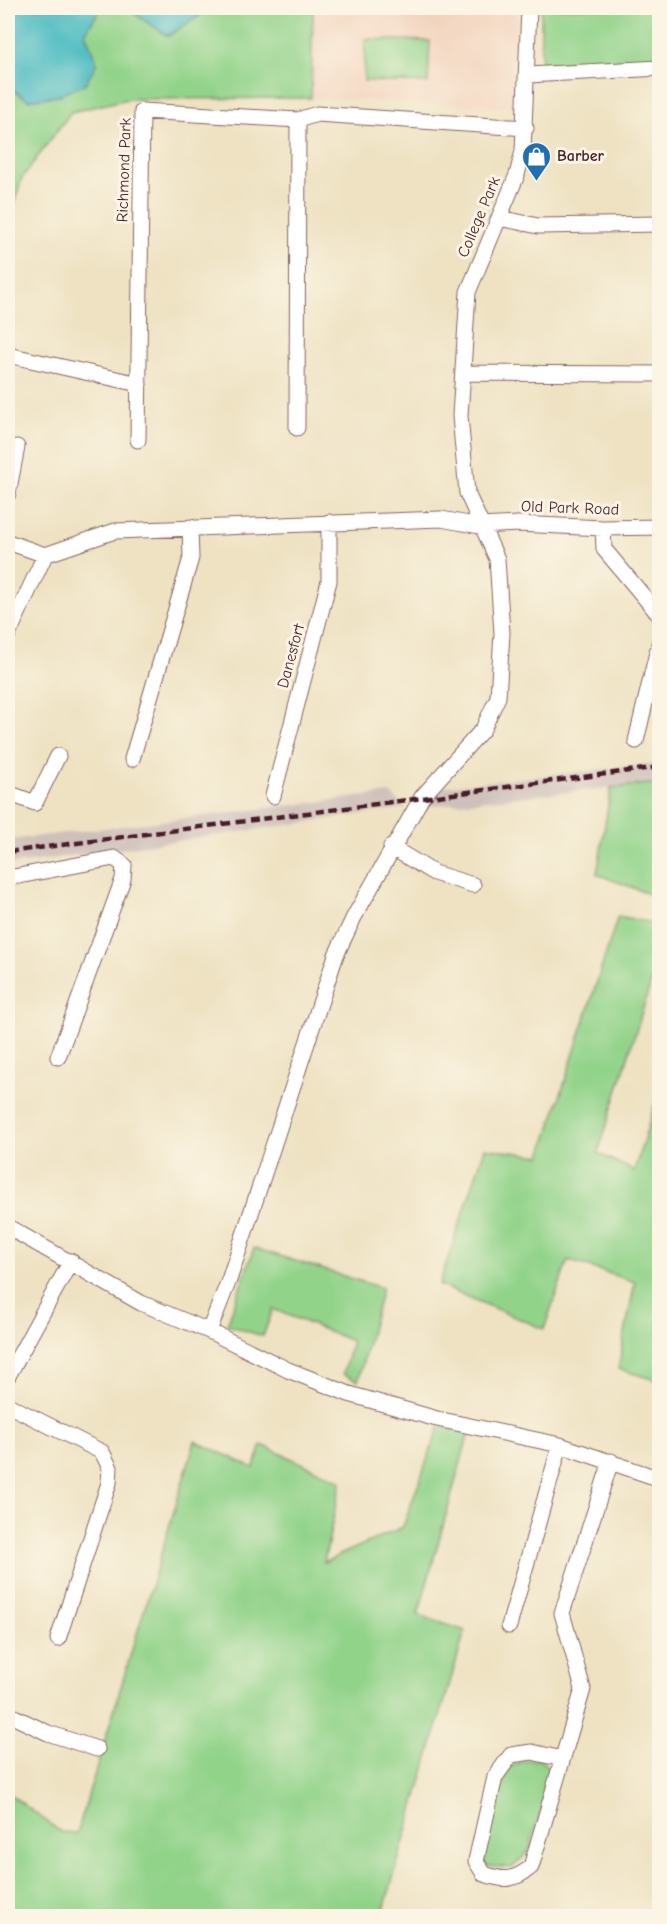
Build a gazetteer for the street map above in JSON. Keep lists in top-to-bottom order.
{
  "streets": {
    "street": [
      "Richmond Park",
      "College Park",
      "Old Park Road",
      "Danesfort"
    ]
  },
  "crossings": [
    ["Richmond Park", "College Park"],
    ["College Park", "Old Park Road"]
  ],
  "places": {
    "shop": ["Barber"]
  }
}
